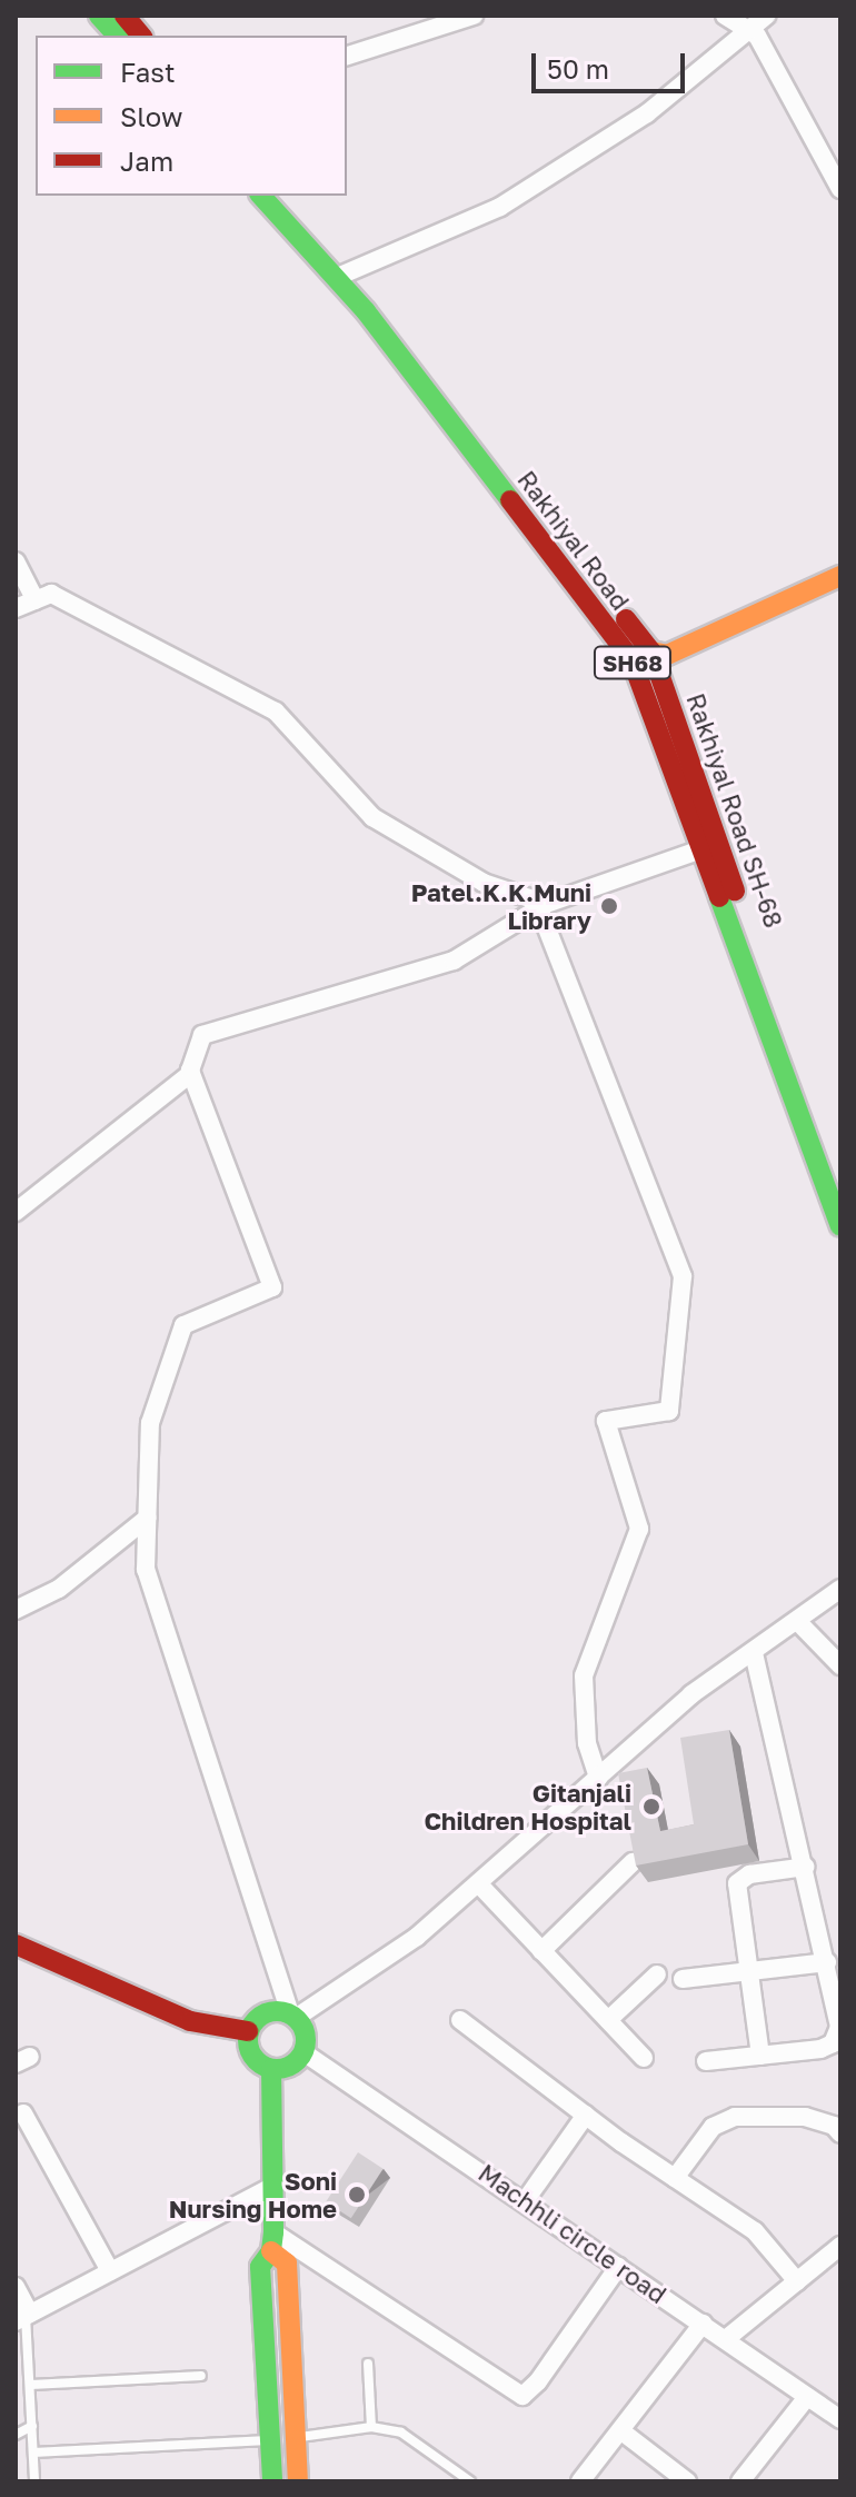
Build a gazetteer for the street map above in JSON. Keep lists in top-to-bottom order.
{
  "streets": {
    "main road": ["Rakhiyal Road", "SH68", "Rakhiyal Road SH-68"],
    "street": ["Machhli circle road"]
  },
  "crossings": [
    ["Rakhiyal Road", "SH68"],
    ["Rakhiyal Road", "Rakhiyal Road SH-68"]
  ],
  "places": ["Patel.K.K.Muni Library", "Gitanjali Children Hospital", "Soni Nursing Home"],
  "legend": ["Fast", "Slow", "Jam"],
  "scale_bar": "50 m"
}
